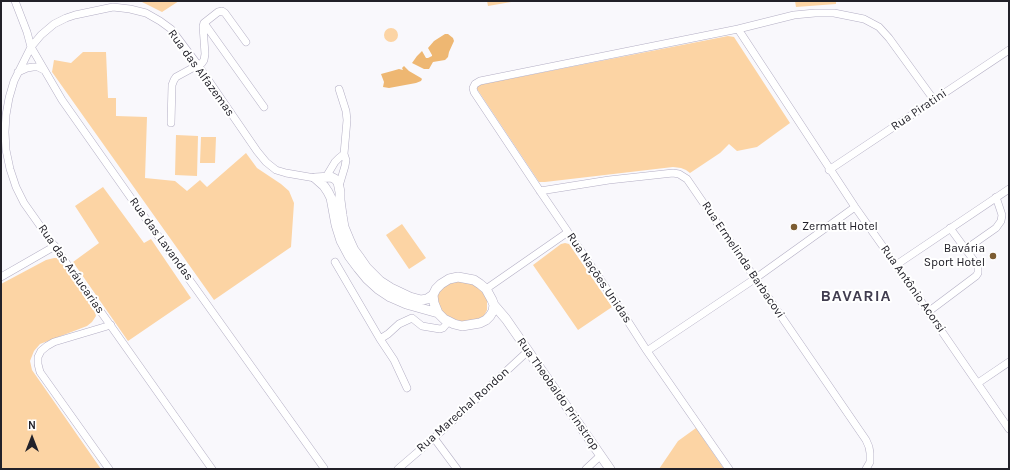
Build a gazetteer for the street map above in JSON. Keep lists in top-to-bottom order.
{
  "streets": {
    "street": [
      "Rua das Alfazemas",
      "Rua Piratini",
      "Rua das Lavandas",
      "Rua Ermelinda Barbacovi",
      "Rua das Aráucarias",
      "Rua Nações Unidas",
      "Rua Antônio Acorsi",
      "Rua Theobaldo Prinstrop",
      "Rua Marechal Rondon"
    ]
  },
  "crossings": [
    ["Rua das Alfazemas", "Rua das Lavandas"],
    ["Rua das Alfazemas", "Rua das Aráucarias"],
    ["Rua Piratini", "Rua Antônio Acorsi"],
    ["Rua das Lavandas", "Rua das Aráucarias"],
    ["Rua Ermelinda Barbacovi", "Rua Nações Unidas"],
    ["Rua Nações Unidas", "Rua Antônio Acorsi"],
    ["Rua Theobaldo Prinstrop", "Rua Marechal Rondon"]
  ],
  "districts": ["BAVARIA"],
  "places": ["Zermatt Hotel", "Bavária Sport Hotel"],
  "north": "top"
}
